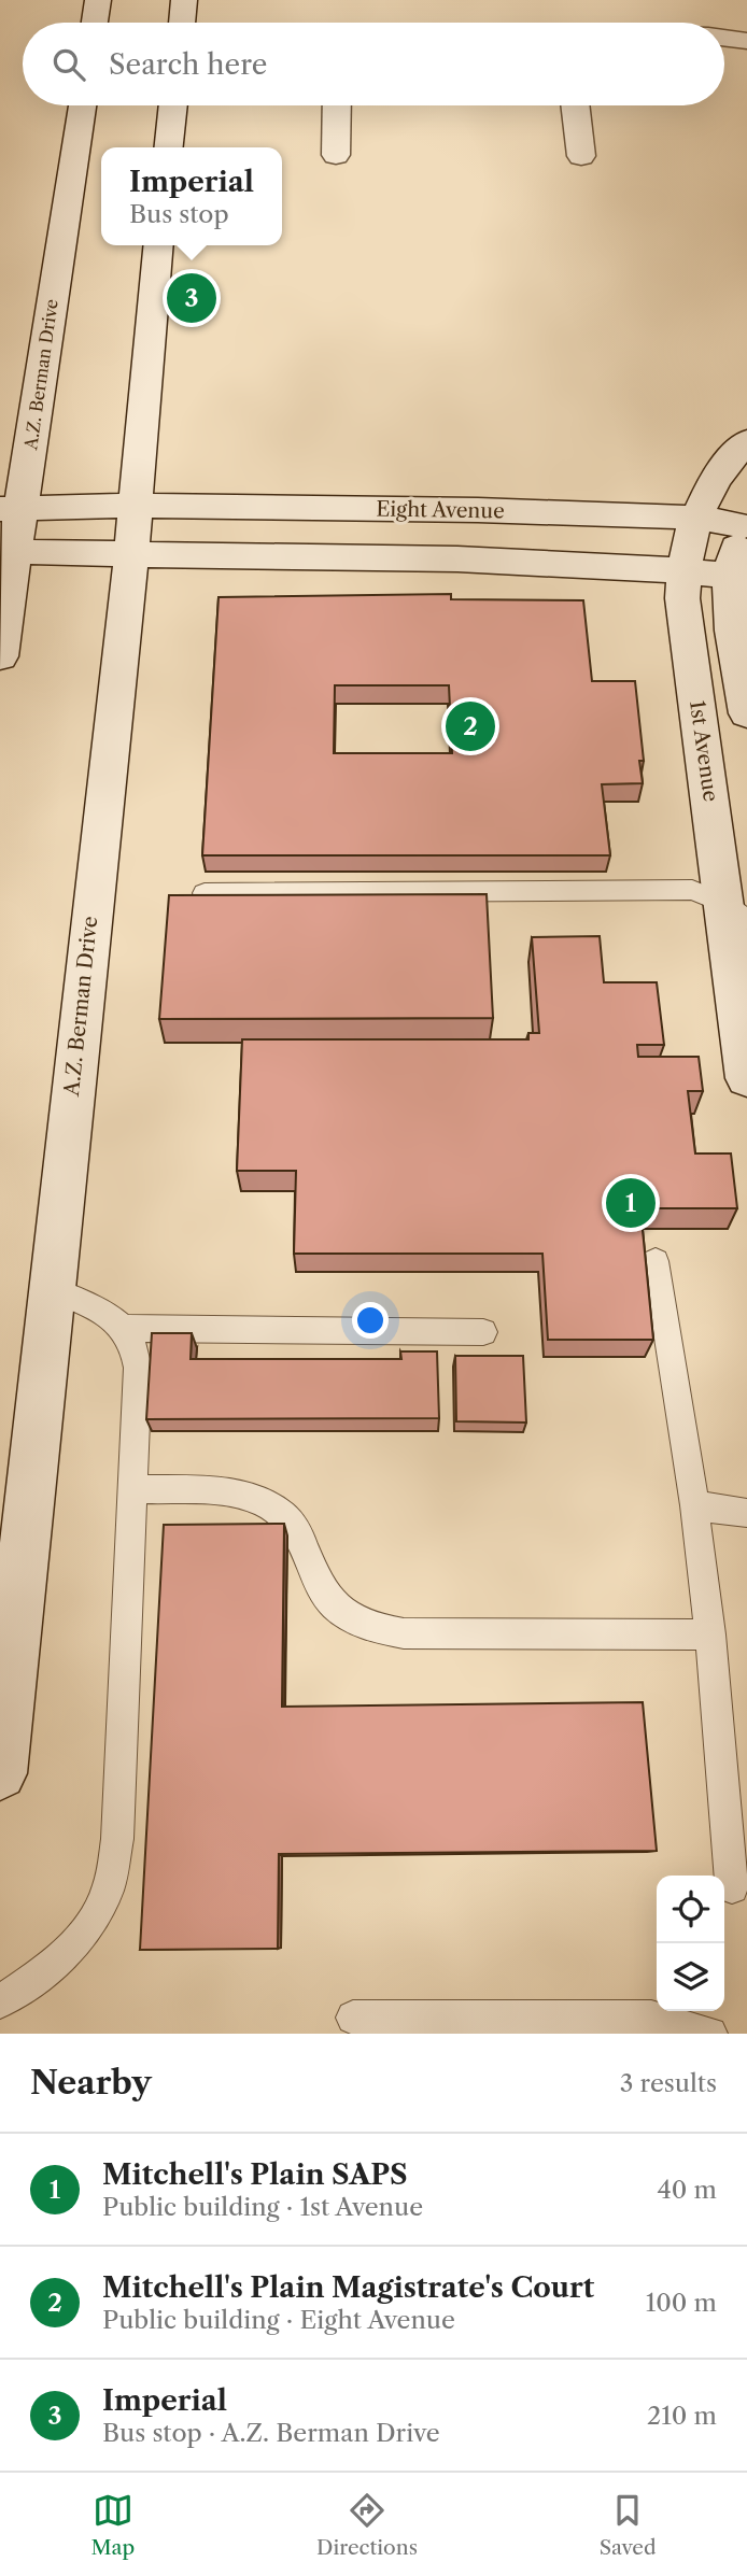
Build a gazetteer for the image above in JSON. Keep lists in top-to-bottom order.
{
  "streets": {
    "street": ["A.Z. Berman Drive", "Eight Avenue", "1st Avenue"]
  },
  "crossings": [
    ["A.Z. Berman Drive", "Eight Avenue"],
    ["Eight Avenue", "1st Avenue"]
  ],
  "page": {
    "search": "Search here",
    "popup": ["Imperial", "Bus stop"],
    "pins": ["3", "2", "1"],
    "heading": ["Nearby", "3 results"],
    "list": [
      {
        "mark": "1",
        "name": "Mitchell's Plain SAPS",
        "note": "Public building · 1st Avenue",
        "value": "40 m"
      },
      {
        "mark": "2",
        "name": "Mitchell's Plain Magistrate's Court",
        "note": "Public building · Eight Avenue",
        "value": "100 m"
      },
      {
        "mark": "3",
        "name": "Imperial",
        "note": "Bus stop · A.Z. Berman Drive",
        "value": "210 m"
      }
    ],
    "nav": ["Map", "Directions", "Saved"]
  }
}
